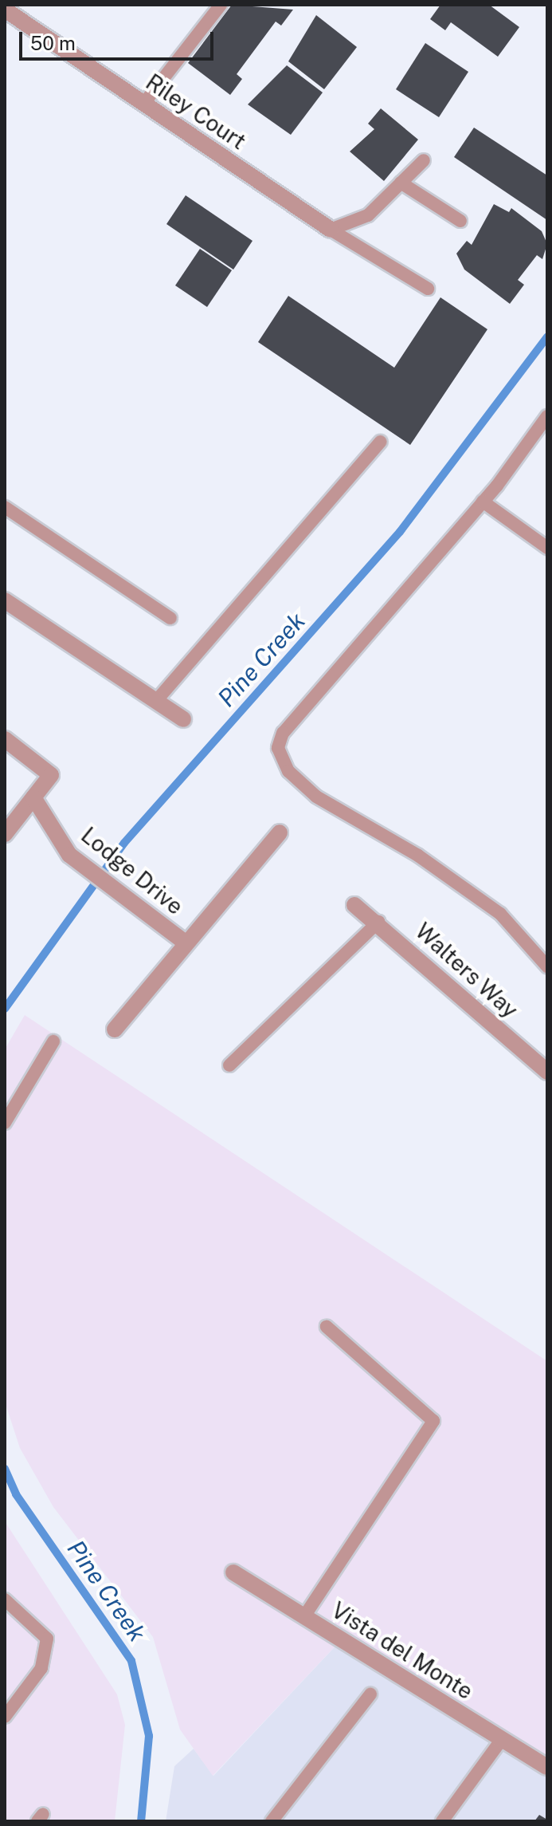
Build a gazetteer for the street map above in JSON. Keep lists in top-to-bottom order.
{
  "streets": {
    "street": [
      "Riley Court",
      "Lodge Drive",
      "Walters Way",
      "Vista del Monte"
    ]
  },
  "water": ["Pine Creek"],
  "scale_bar": "50 m"
}
